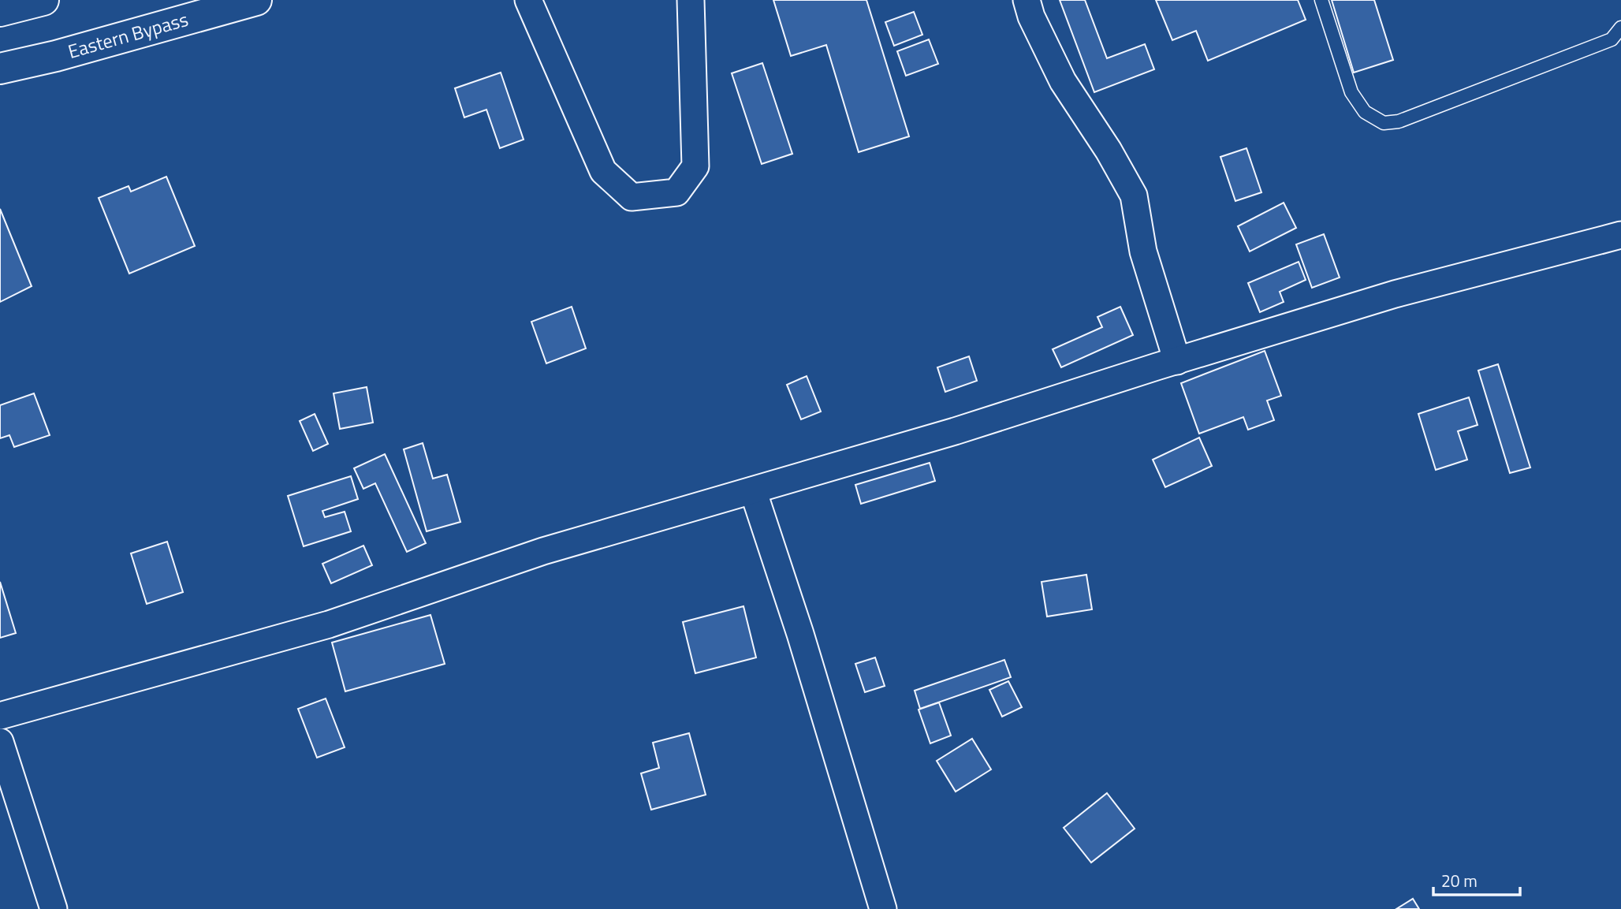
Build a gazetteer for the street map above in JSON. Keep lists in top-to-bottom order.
{
  "streets": {
    "main road": ["Eastern Bypass"]
  },
  "scale_bar": "20 m"
}
